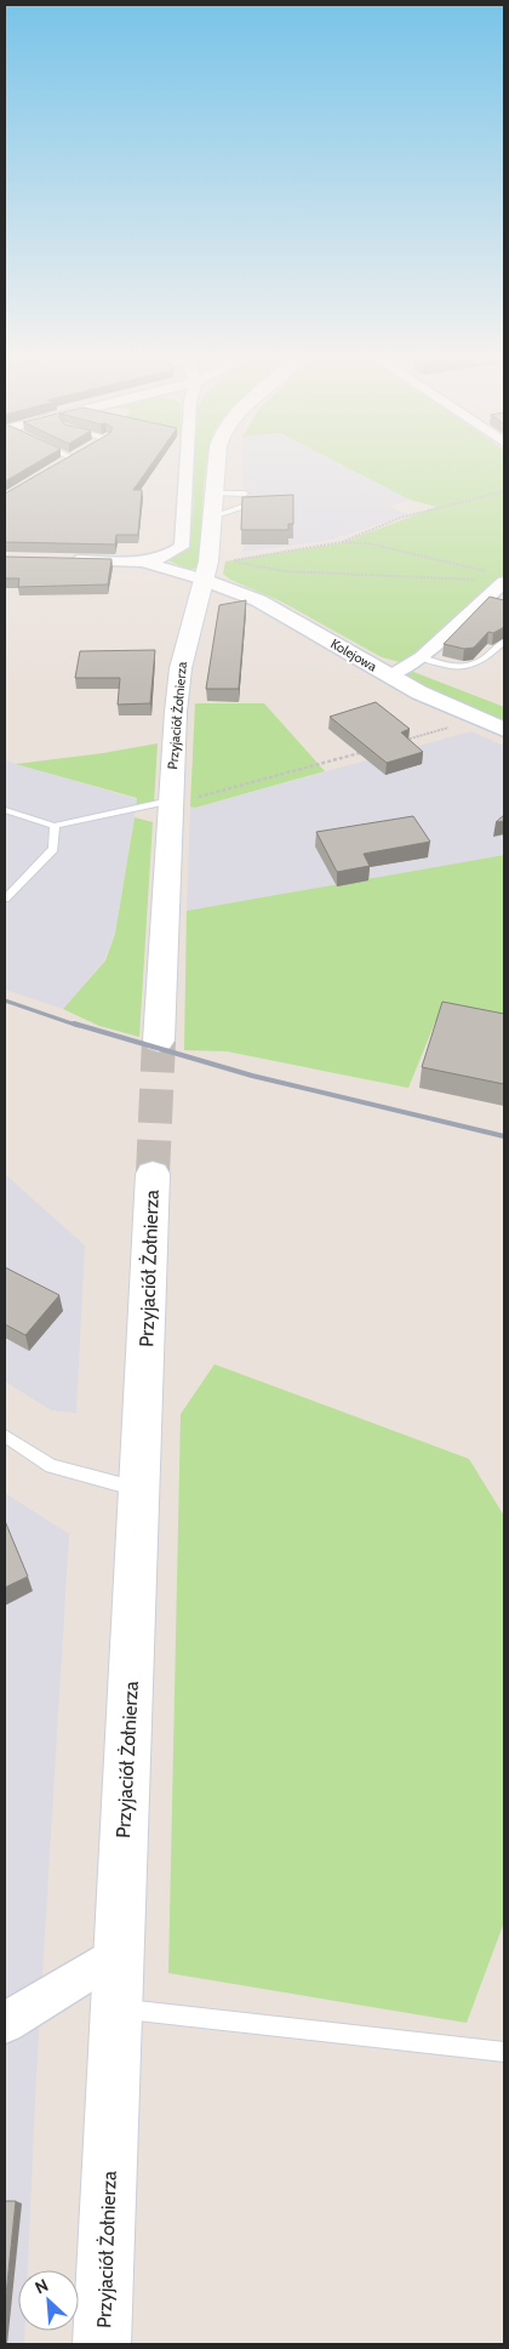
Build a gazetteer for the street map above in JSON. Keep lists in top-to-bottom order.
{
  "streets": {
    "main road": ["Przyjaciół Żołnierza"],
    "street": ["Kolejowa"]
  },
  "crossings": [
    ["Kolejowa", "Przyjaciół Żołnierza"]
  ],
  "north": "top left"
}
